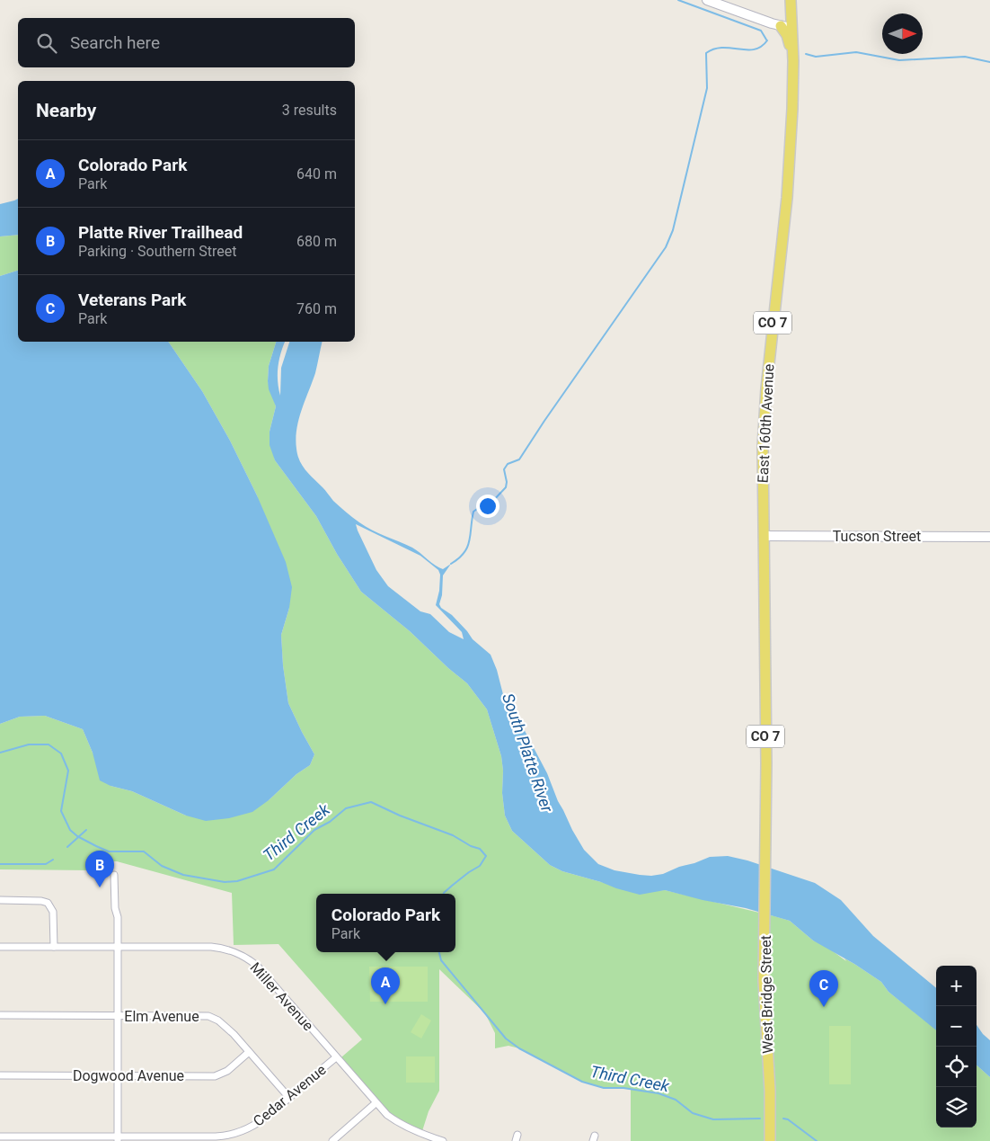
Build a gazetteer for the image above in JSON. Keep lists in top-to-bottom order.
{
  "streets": {
    "main road": ["CO 7", "East 160th Avenue", "West Bridge Street"],
    "street": [
      "Tucson Street",
      "Miller Avenue",
      "Elm Avenue",
      "Dogwood Avenue",
      "Cedar Avenue"
    ]
  },
  "crossings": [
    ["East 160th Avenue", "Tucson Street"],
    ["East 160th Avenue", "West Bridge Street"],
    ["Miller Avenue", "Cedar Avenue"],
    ["Elm Avenue", "Dogwood Avenue"],
    ["Elm Avenue", "Cedar Avenue"]
  ],
  "water": ["South Platte River", "Third Creek"],
  "north": "right",
  "page": {
    "search": "Search here",
    "heading": ["Nearby", "3 results"],
    "list": [
      {
        "mark": "A",
        "name": "Colorado Park",
        "note": "Park",
        "value": "640 m"
      },
      {
        "mark": "B",
        "name": "Platte River Trailhead",
        "note": "Parking · Southern Street",
        "value": "680 m"
      },
      {
        "mark": "C",
        "name": "Veterans Park",
        "note": "Park",
        "value": "760 m"
      }
    ],
    "pins": ["B", "A", "C"],
    "popup": ["Colorado Park", "Park"],
    "map_buttons": ["+", "−"]
  }
}
